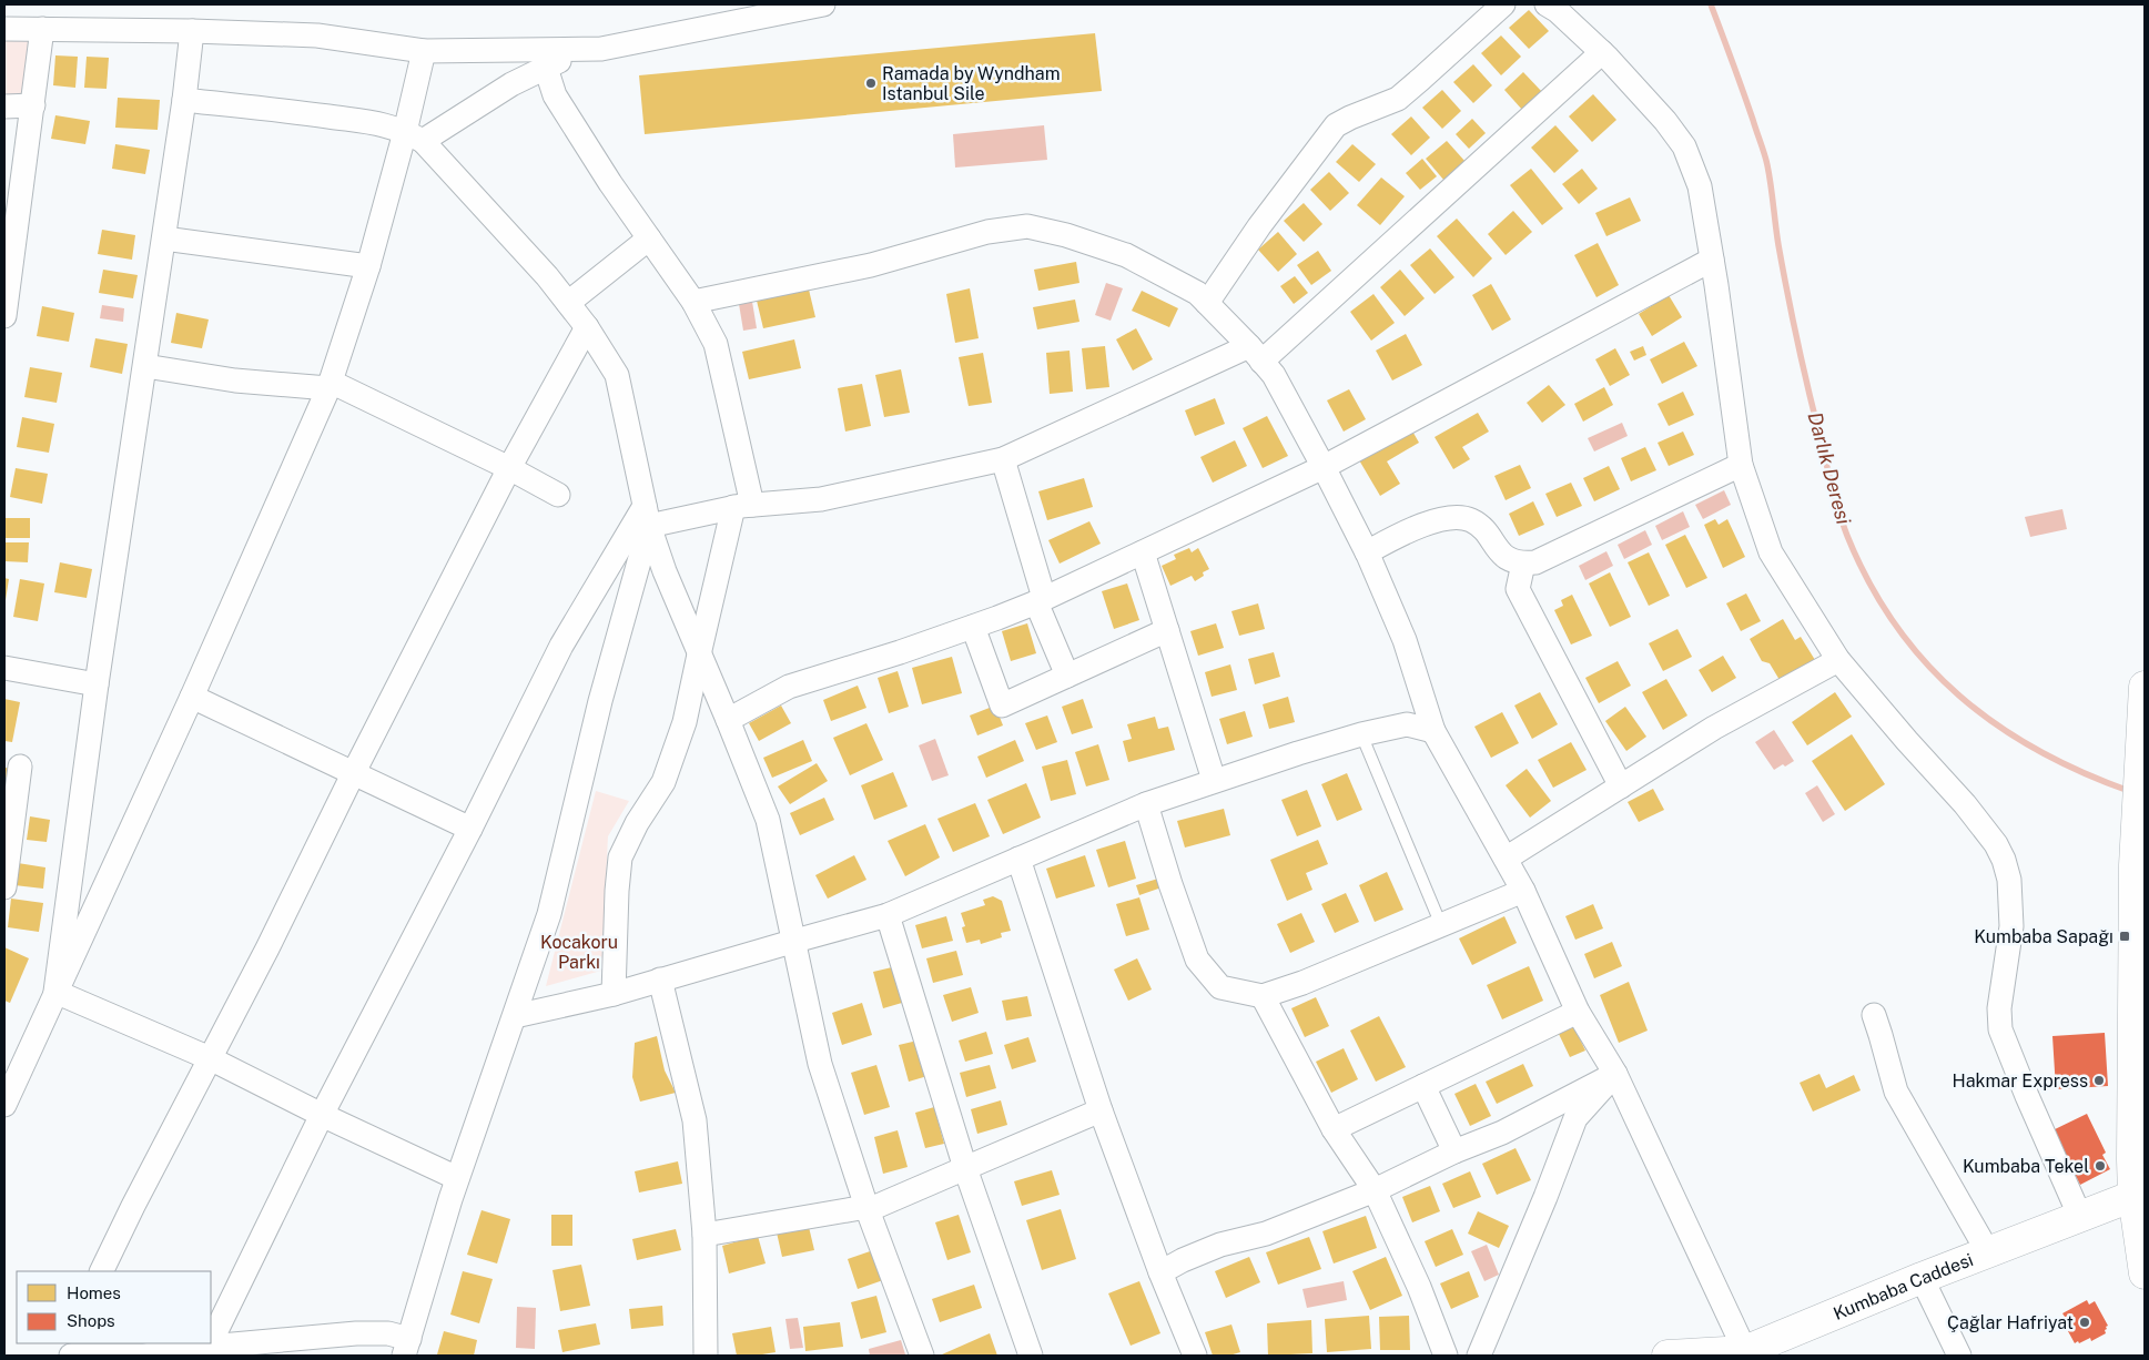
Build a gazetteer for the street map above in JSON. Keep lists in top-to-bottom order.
{
  "streets": {
    "main road": ["Kumbaba Caddesi"]
  },
  "water": ["Darlık Deresi"],
  "parks": ["Kocakoru Parkı"],
  "places": {
    "other": [
      "Ramada by Wyndham Istanbul Sile",
      "Hakmar Express",
      "Kumbaba Tekel",
      "Çağlar Hafriyat"
    ],
    "transit": ["Kumbaba Sapağı"]
  },
  "legend": ["Homes", "Shops"]
}
